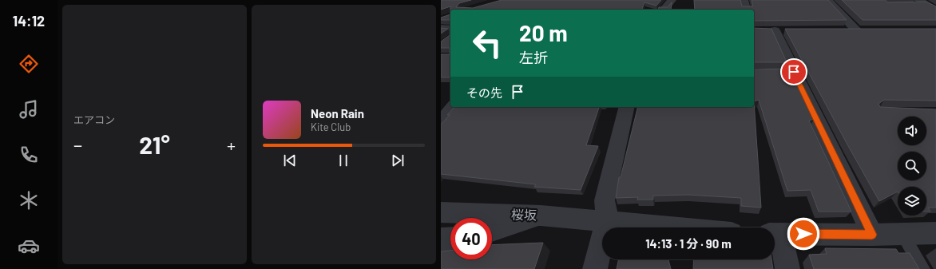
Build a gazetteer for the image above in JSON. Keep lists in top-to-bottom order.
{
  "streets": {
    "street": ["桜坂"]
  },
  "page": {
    "tabs": "14:12",
    "tile": "エアコン",
    "turn": ["20 m", "左折"],
    "then": "その先",
    "song": ["Neon Rain", "Kite Club"],
    "heat": ["−", "21°", "+"],
    "limit": "40",
    "trip": "14:13 · 1 分 · 90 m"
  }
}
